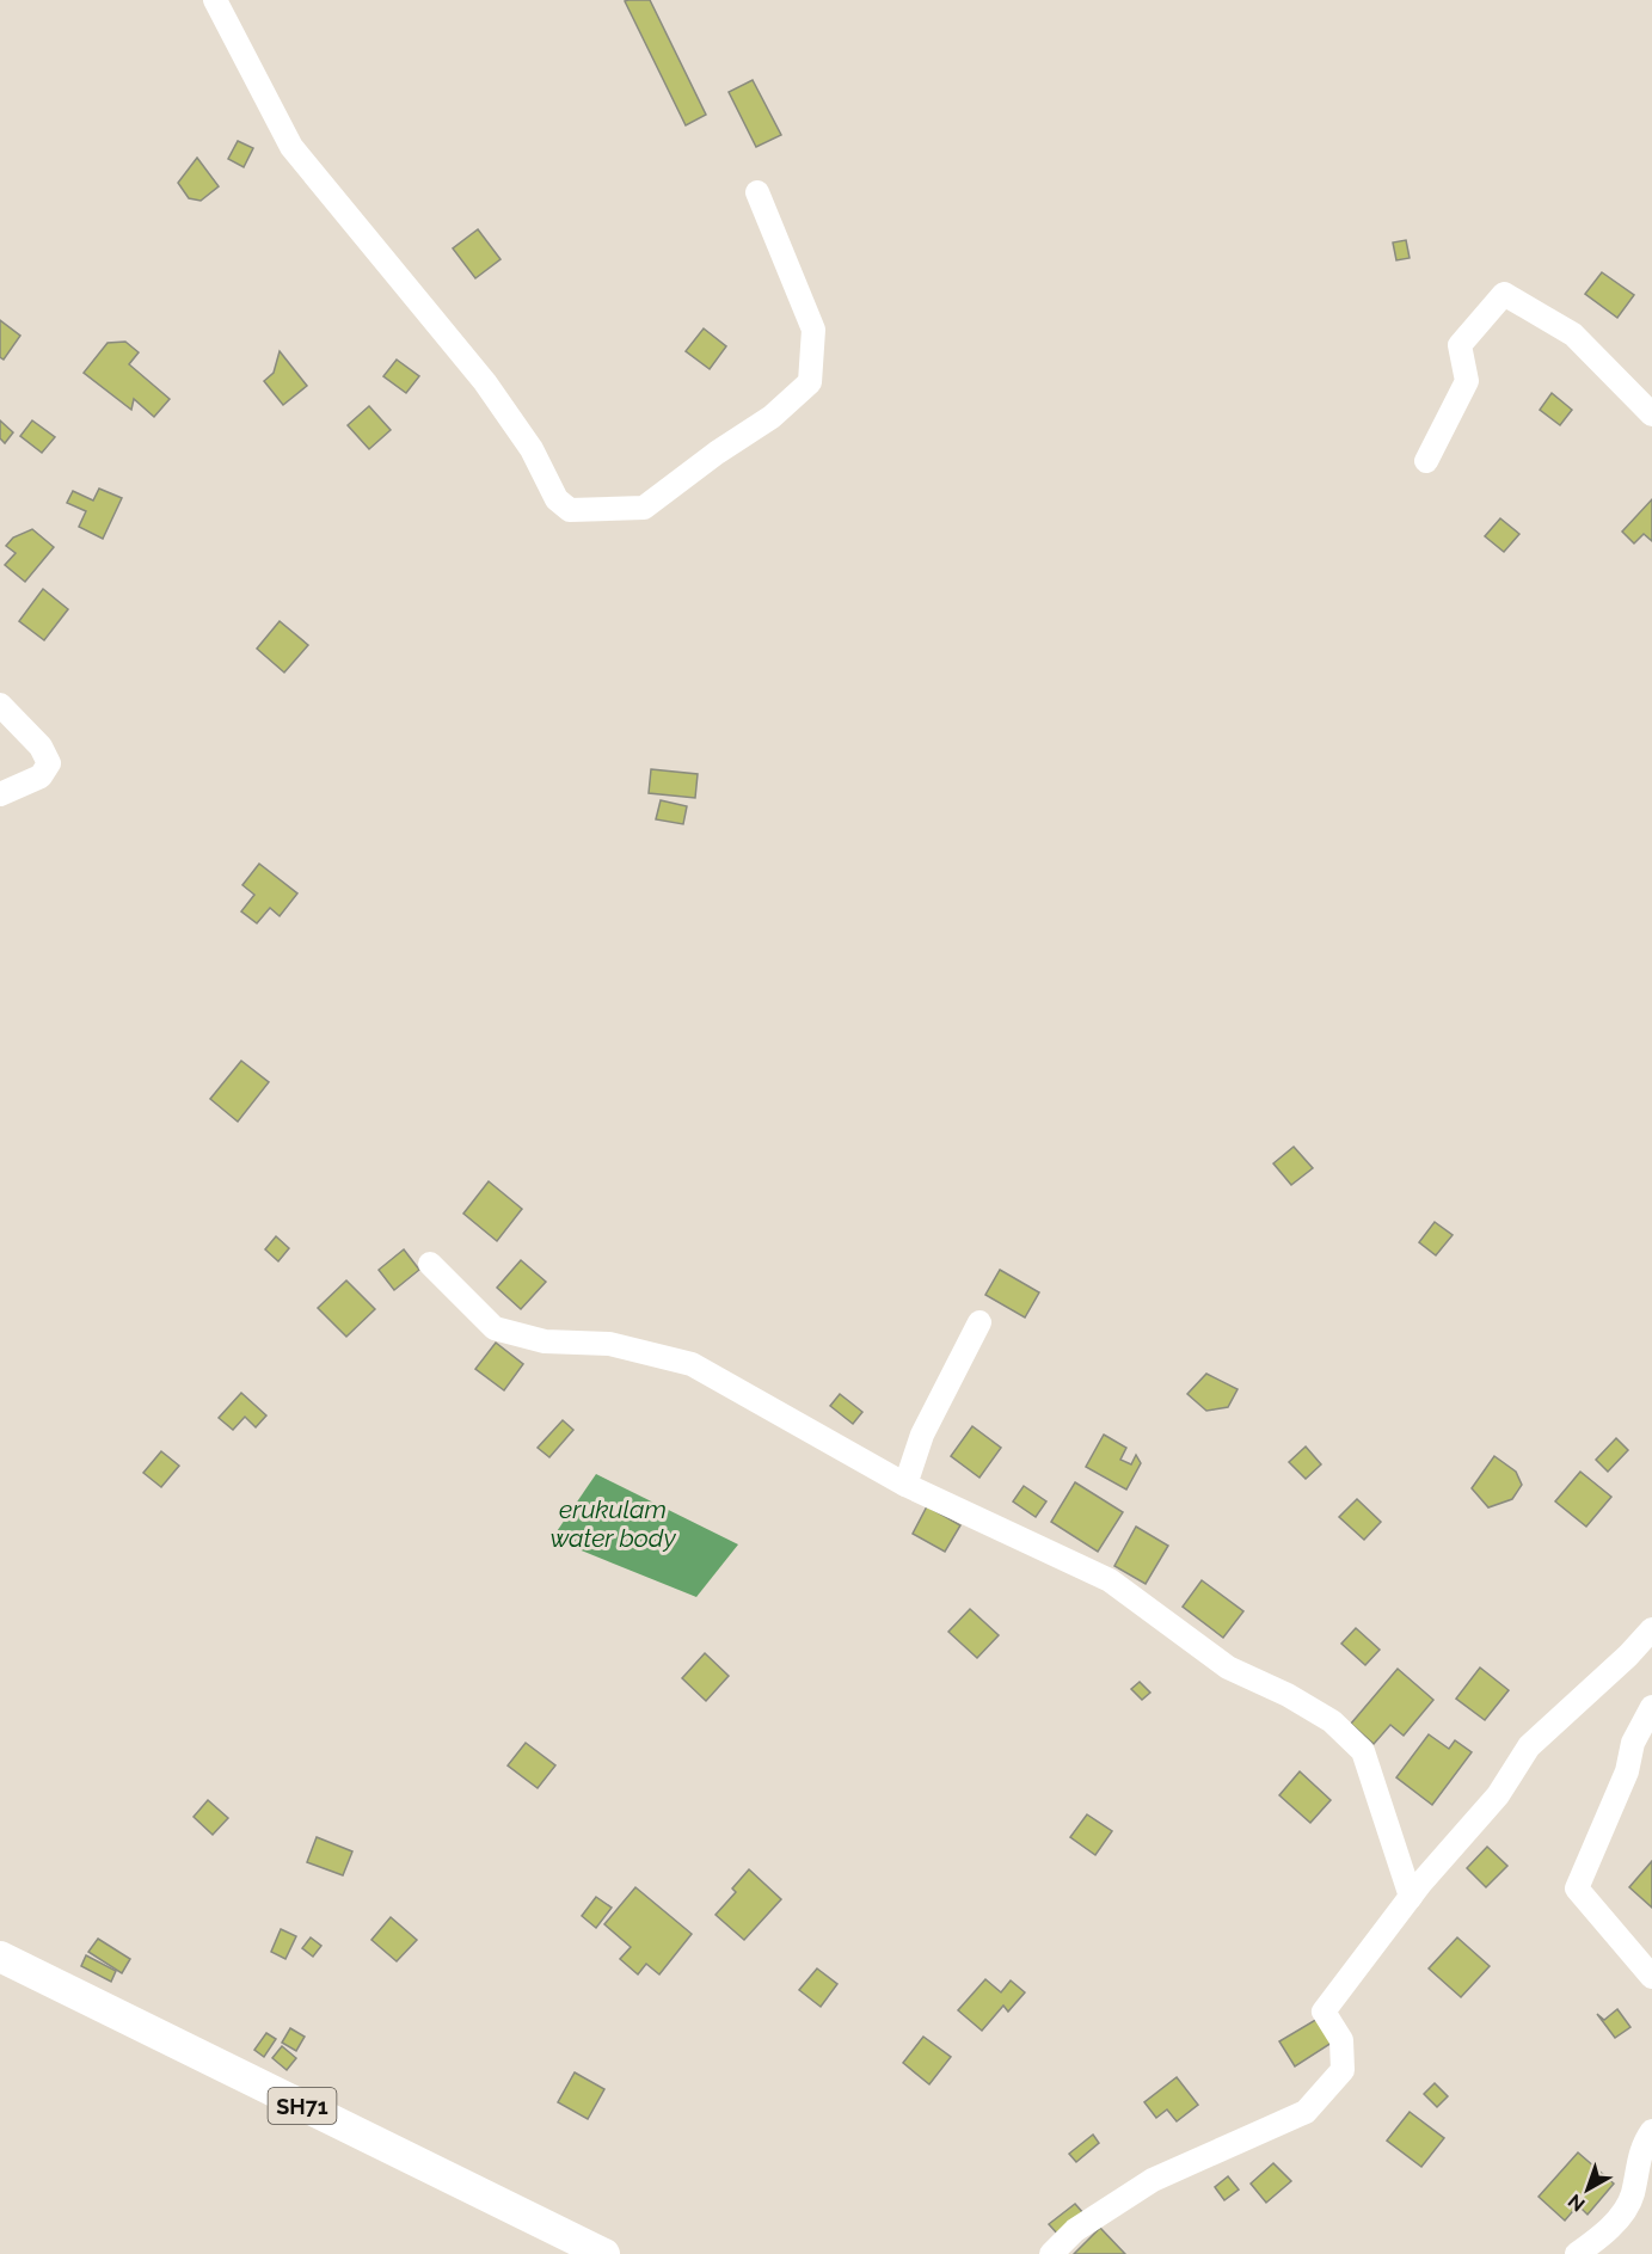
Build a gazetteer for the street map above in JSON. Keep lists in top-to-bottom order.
{
  "streets": {
    "main road": ["SH71"]
  },
  "water": ["erukulam water body"],
  "north": "bottom left"
}
